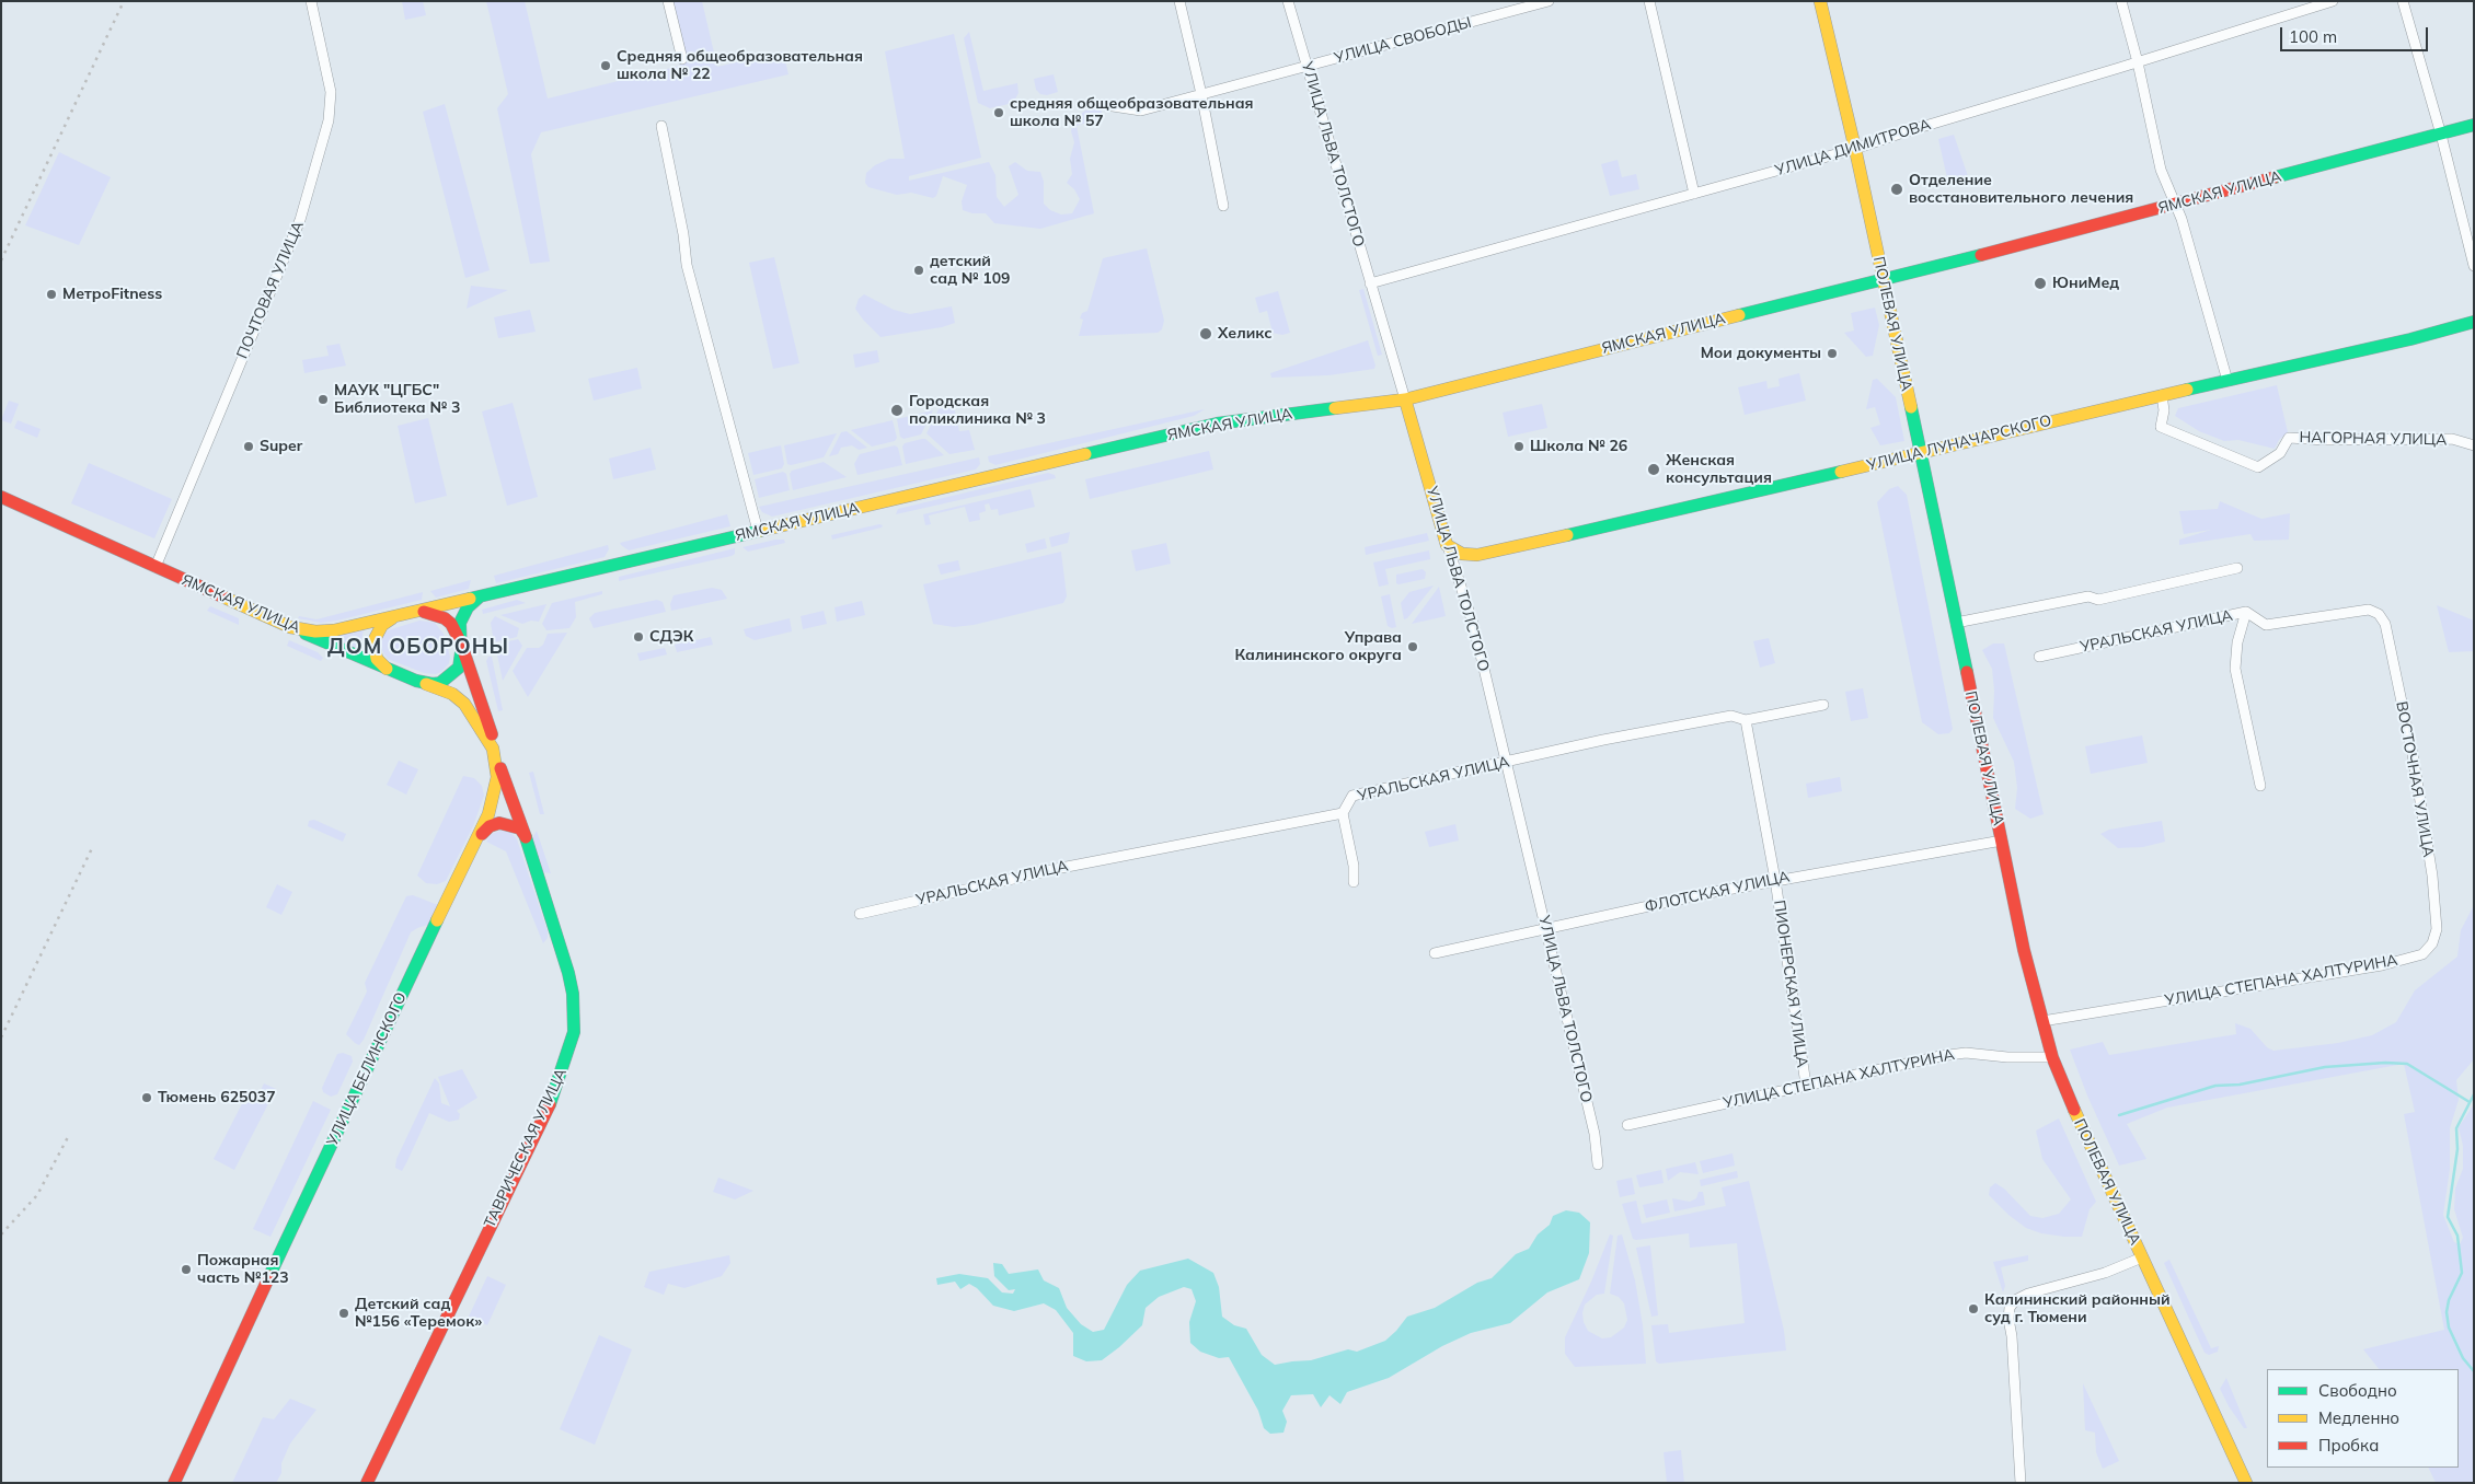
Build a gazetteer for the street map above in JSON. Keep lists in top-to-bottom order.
{
  "streets": {
    "main road": [
      "УЛИЦА ЛЬВА ТОЛСТОГО",
      "ЯМСКАЯ УЛИЦА",
      "ПОЛЕВАЯ УЛИЦА",
      "УЛИЦА ЛУНАЧАРСКОГО",
      "УЛИЦА БЕЛИНСКОГО",
      "ТАВРИЧЕСКАЯ УЛИЦА"
    ],
    "street": [
      "УЛИЦА СВОБОДЫ",
      "УЛИЦА ДИМИТРОВА",
      "ПОЧТОВАЯ УЛИЦА",
      "НАГОРНАЯ УЛИЦА",
      "УРАЛЬСКАЯ УЛИЦА",
      "ВОСТОЧНАЯ УЛИЦА",
      "ФЛОТСКАЯ УЛИЦА",
      "УЛИЦА СТЕПАНА ХАЛТУРИНА",
      "ПИОНЕРСКАЯ УЛИЦА"
    ]
  },
  "crossings": [
    ["УЛИЦА СВОБОДЫ", "УЛИЦА ЛЬВА ТОЛСТОГО"],
    ["УЛИЦА ДИМИТРОВА", "УЛИЦА ЛЬВА ТОЛСТОГО"],
    ["УЛИЦА ДИМИТРОВА", "ПОЛЕВАЯ УЛИЦА"],
    ["УЛИЦА ЛЬВА ТОЛСТОГО", "ЯМСКАЯ УЛИЦА"],
    ["УЛИЦА ЛЬВА ТОЛСТОГО", "УЛИЦА ЛУНАЧАРСКОГО"],
    ["УЛИЦА ЛЬВА ТОЛСТОГО", "УРАЛЬСКАЯ УЛИЦА"],
    ["УЛИЦА ЛЬВА ТОЛСТОГО", "ФЛОТСКАЯ УЛИЦА"],
    ["ЯМСКАЯ УЛИЦА", "ПОЧТОВАЯ УЛИЦА"],
    ["ЯМСКАЯ УЛИЦА", "ПОЛЕВАЯ УЛИЦА"],
    ["ЯМСКАЯ УЛИЦА", "УЛИЦА БЕЛИНСКОГО"],
    ["ЯМСКАЯ УЛИЦА", "ТАВРИЧЕСКАЯ УЛИЦА"],
    ["ПОЛЕВАЯ УЛИЦА", "УЛИЦА ЛУНАЧАРСКОГО"],
    ["ПОЛЕВАЯ УЛИЦА", "ФЛОТСКАЯ УЛИЦА"],
    ["ПОЛЕВАЯ УЛИЦА", "УЛИЦА СТЕПАНА ХАЛТУРИНА"],
    ["НАГОРНАЯ УЛИЦА", "УЛИЦА ЛУНАЧАРСКОГО"],
    ["УРАЛЬСКАЯ УЛИЦА", "ВОСТОЧНАЯ УЛИЦА"],
    ["УРАЛЬСКАЯ УЛИЦА", "ПИОНЕРСКАЯ УЛИЦА"],
    ["ВОСТОЧНАЯ УЛИЦА", "УЛИЦА СТЕПАНА ХАЛТУРИНА"],
    ["ФЛОТСКАЯ УЛИЦА", "ПИОНЕРСКАЯ УЛИЦА"],
    ["УЛИЦА СТЕПАНА ХАЛТУРИНА", "ПИОНЕРСКАЯ УЛИЦА"],
    ["УЛИЦА БЕЛИНСКОГО", "ТАВРИЧЕСКАЯ УЛИЦА"]
  ],
  "districts": ["ДОМ ОБОРОНЫ"],
  "places": [
    "Средняя общеобразовательная школа № 22",
    "средняя общеобразовательная школа № 57",
    "Отделение восстановительного лечения",
    "детский сад № 109",
    "ЮниМед",
    "МетроFitness",
    "Хеликс",
    "Мои документы",
    "МАУК \"ЦГБС\" Библиотека № 3",
    "Городская поликлиника № 3",
    "Super",
    "Школа № 26",
    "Женская консультация",
    "СДЭК",
    "Управа Калининского округа",
    "Тюмень 625037",
    "Пожарная часть №123",
    "Калининский районный суд г. Тюмени",
    "Детский сад №156 «Теремок»"
  ],
  "legend": ["Свободно", "Медленно", "Пробка"],
  "scale_bar": "100 m"
}
